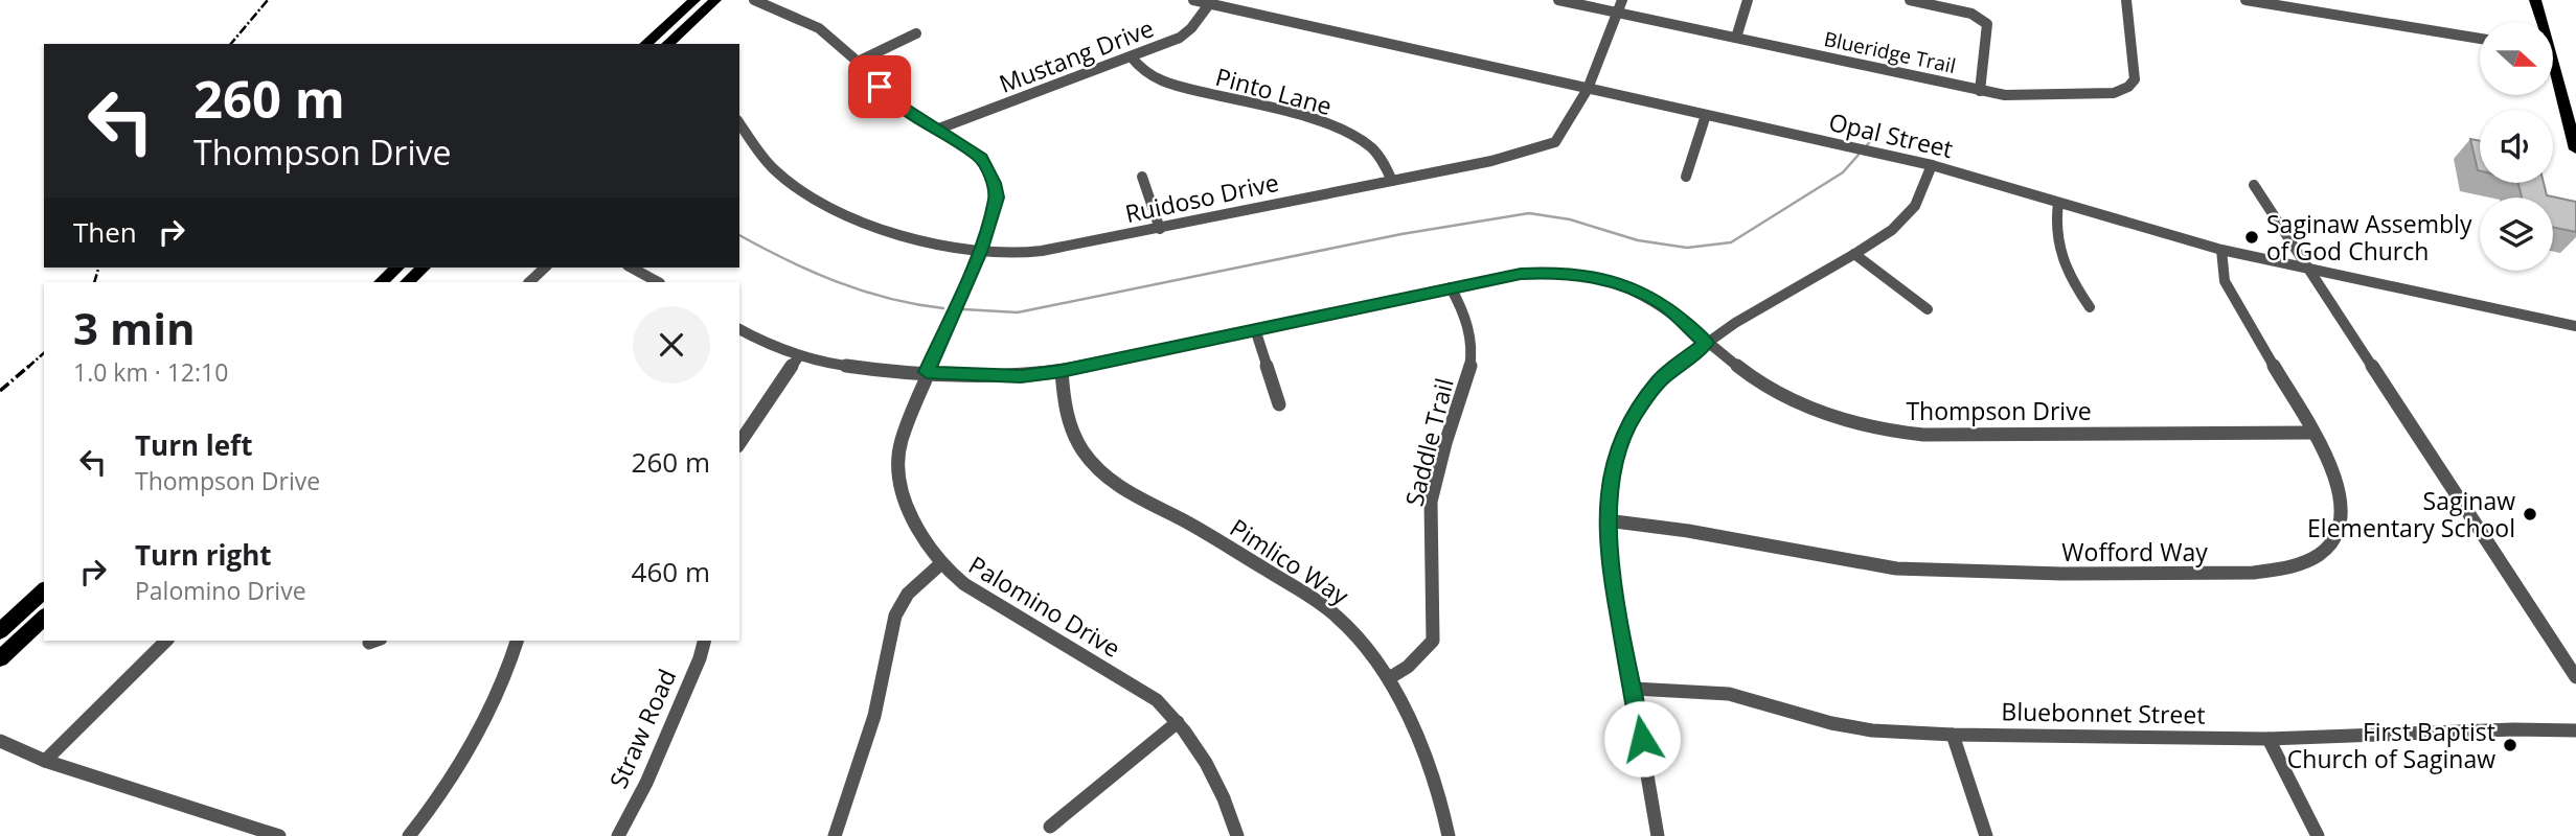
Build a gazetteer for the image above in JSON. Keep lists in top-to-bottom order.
{
  "streets": {
    "street": [
      "Blueridge Trail",
      "Mustang Drive",
      "Pinto Lane",
      "Opal Street",
      "Ruidoso Drive",
      "Thompson Drive",
      "Saddle Trail",
      "Wofford Way",
      "Pimlico Way",
      "Palomino Drive",
      "Bluebonnet Street",
      "Straw Road"
    ]
  },
  "crossings": [
    ["Blueridge Trail", "Ruidoso Drive"],
    ["Mustang Drive", "Pinto Lane"],
    ["Mustang Drive", "Opal Street"],
    ["Mustang Drive", "Palomino Drive"],
    ["Pinto Lane", "Ruidoso Drive"],
    ["Opal Street", "Ruidoso Drive"],
    ["Opal Street", "Wofford Way"],
    ["Ruidoso Drive", "Palomino Drive"],
    ["Thompson Drive", "Saddle Trail"],
    ["Thompson Drive", "Wofford Way"],
    ["Thompson Drive", "Pimlico Way"],
    ["Thompson Drive", "Palomino Drive"],
    ["Saddle Trail", "Pimlico Way"]
  ],
  "places": ["Saginaw Assembly of God Church", "Saginaw Elementary School", "First Baptist Church of Saginaw"],
  "north": "right",
  "page": {
    "turn": ["260 m", "Thompson Drive"],
    "then": "Then",
    "heading": ["3 min", "1.0 km · 12:10"],
    "list": [
      {
        "name": "Turn left",
        "note": "Thompson Drive",
        "value": "260 m"
      },
      {
        "name": "Turn right",
        "note": "Palomino Drive",
        "value": "460 m"
      }
    ]
  }
}
